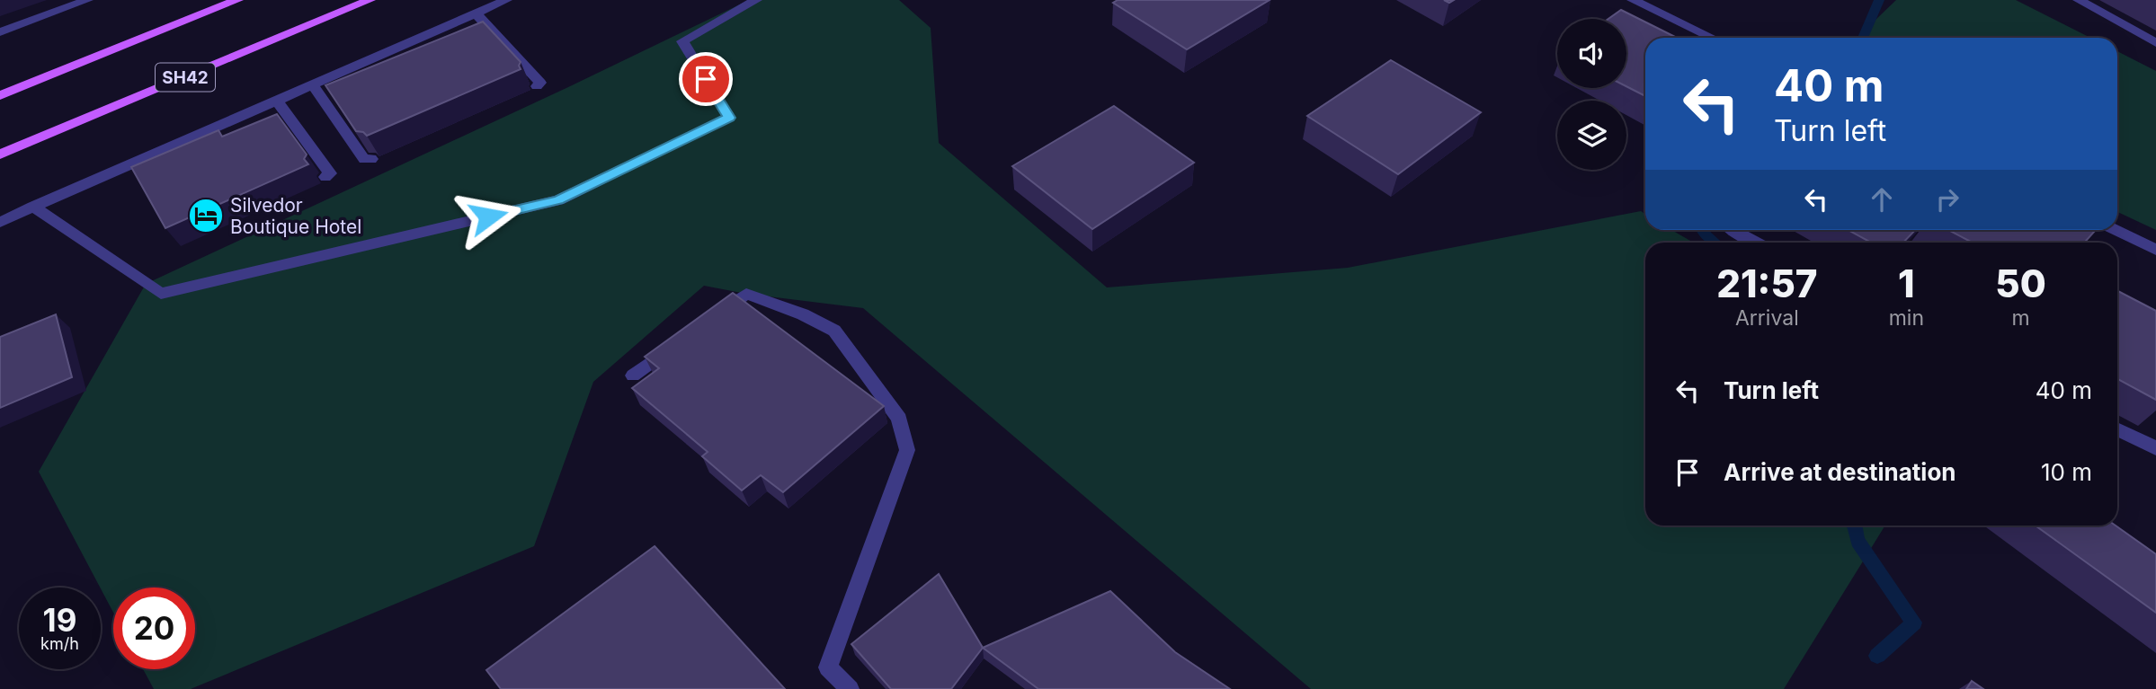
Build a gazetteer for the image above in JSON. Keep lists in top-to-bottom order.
{
  "streets": {
    "main road": ["SH42"]
  },
  "places": {
    "hotel": ["Silvedor Boutique Hotel"]
  },
  "page": {
    "turn": ["40 m", "Turn left"],
    "eta": [
      "21:57",
      "Arrival",
      "1",
      "min",
      "50",
      "m"
    ],
    "list": [
      {
        "name": "Turn left",
        "value": "40 m"
      },
      {
        "name": "Arrive at destination",
        "value": "10 m"
      }
    ],
    "speed": "19 km/h",
    "limit": "20"
  }
}
